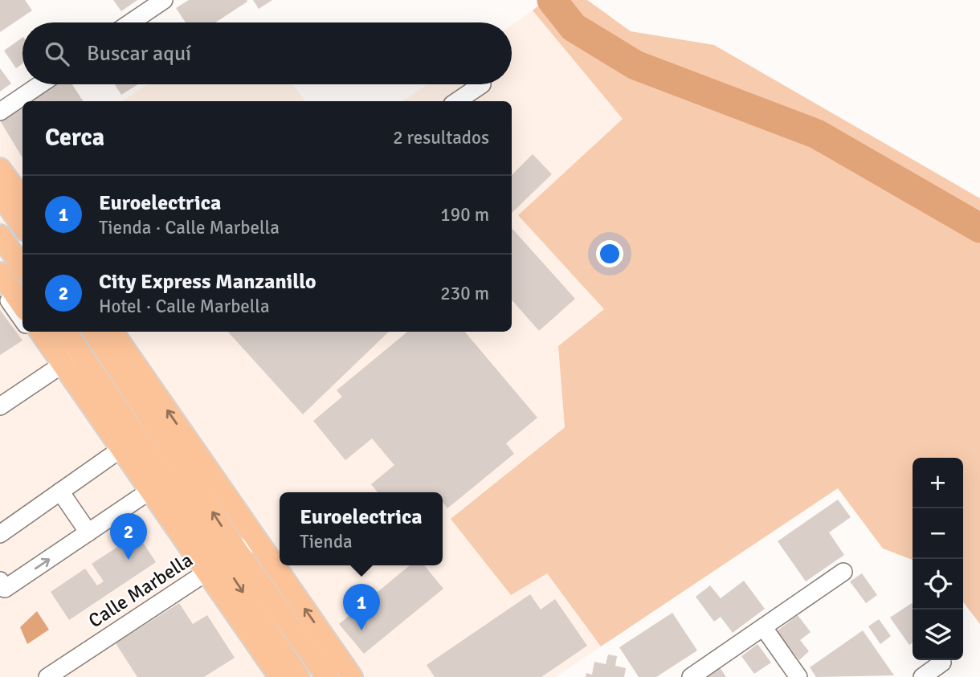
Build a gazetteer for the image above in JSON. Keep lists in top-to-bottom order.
{
  "streets": {
    "street": ["Calle Marbella"]
  },
  "page": {
    "search": "Buscar aquí",
    "heading": ["Cerca", "2 resultados"],
    "list": [
      {
        "mark": "1",
        "name": "Euroelectrica",
        "note": "Tienda · Calle Marbella",
        "value": "190 m"
      },
      {
        "mark": "2",
        "name": "City Express Manzanillo",
        "note": "Hotel · Calle Marbella",
        "value": "230 m"
      }
    ],
    "map_buttons": ["+", "−"],
    "popup": ["Euroelectrica", "Tienda"],
    "pins": ["2", "1"]
  }
}
